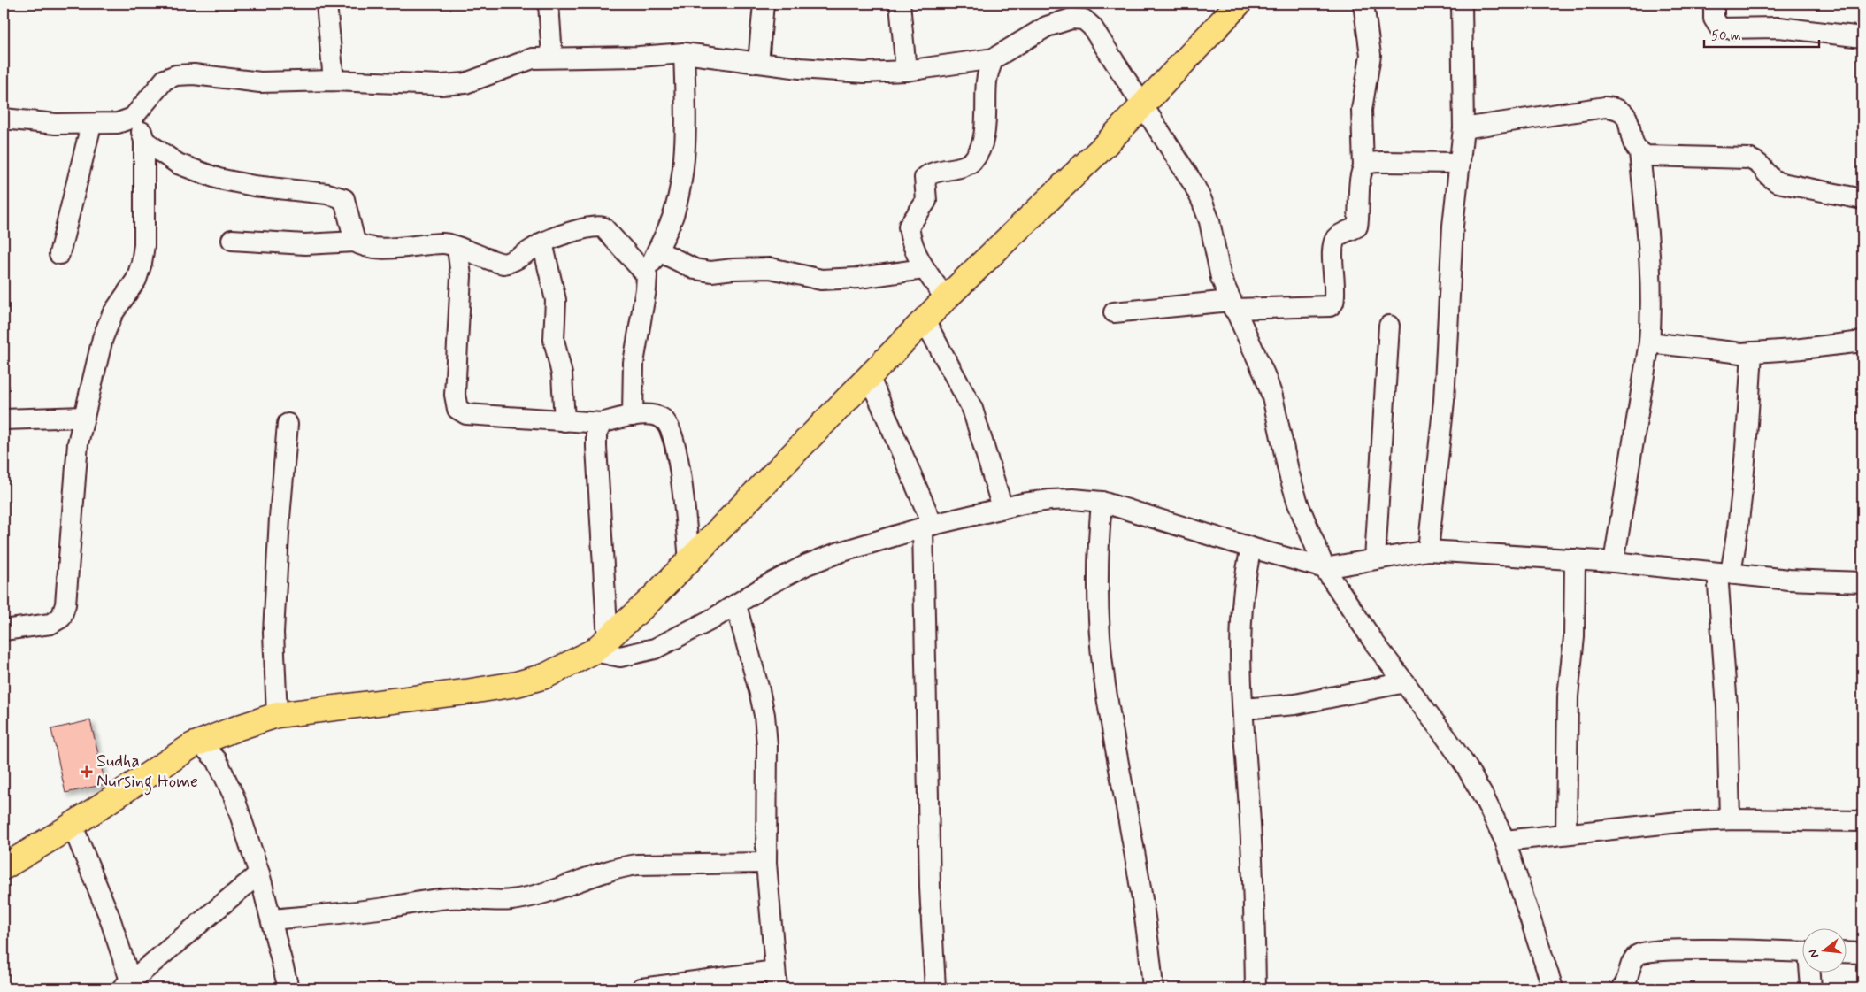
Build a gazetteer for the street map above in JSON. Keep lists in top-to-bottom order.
{
  "places": {
    "health": ["Sudha Nursing Home"]
  },
  "scale_bar": "50 m",
  "north": "left"
}
